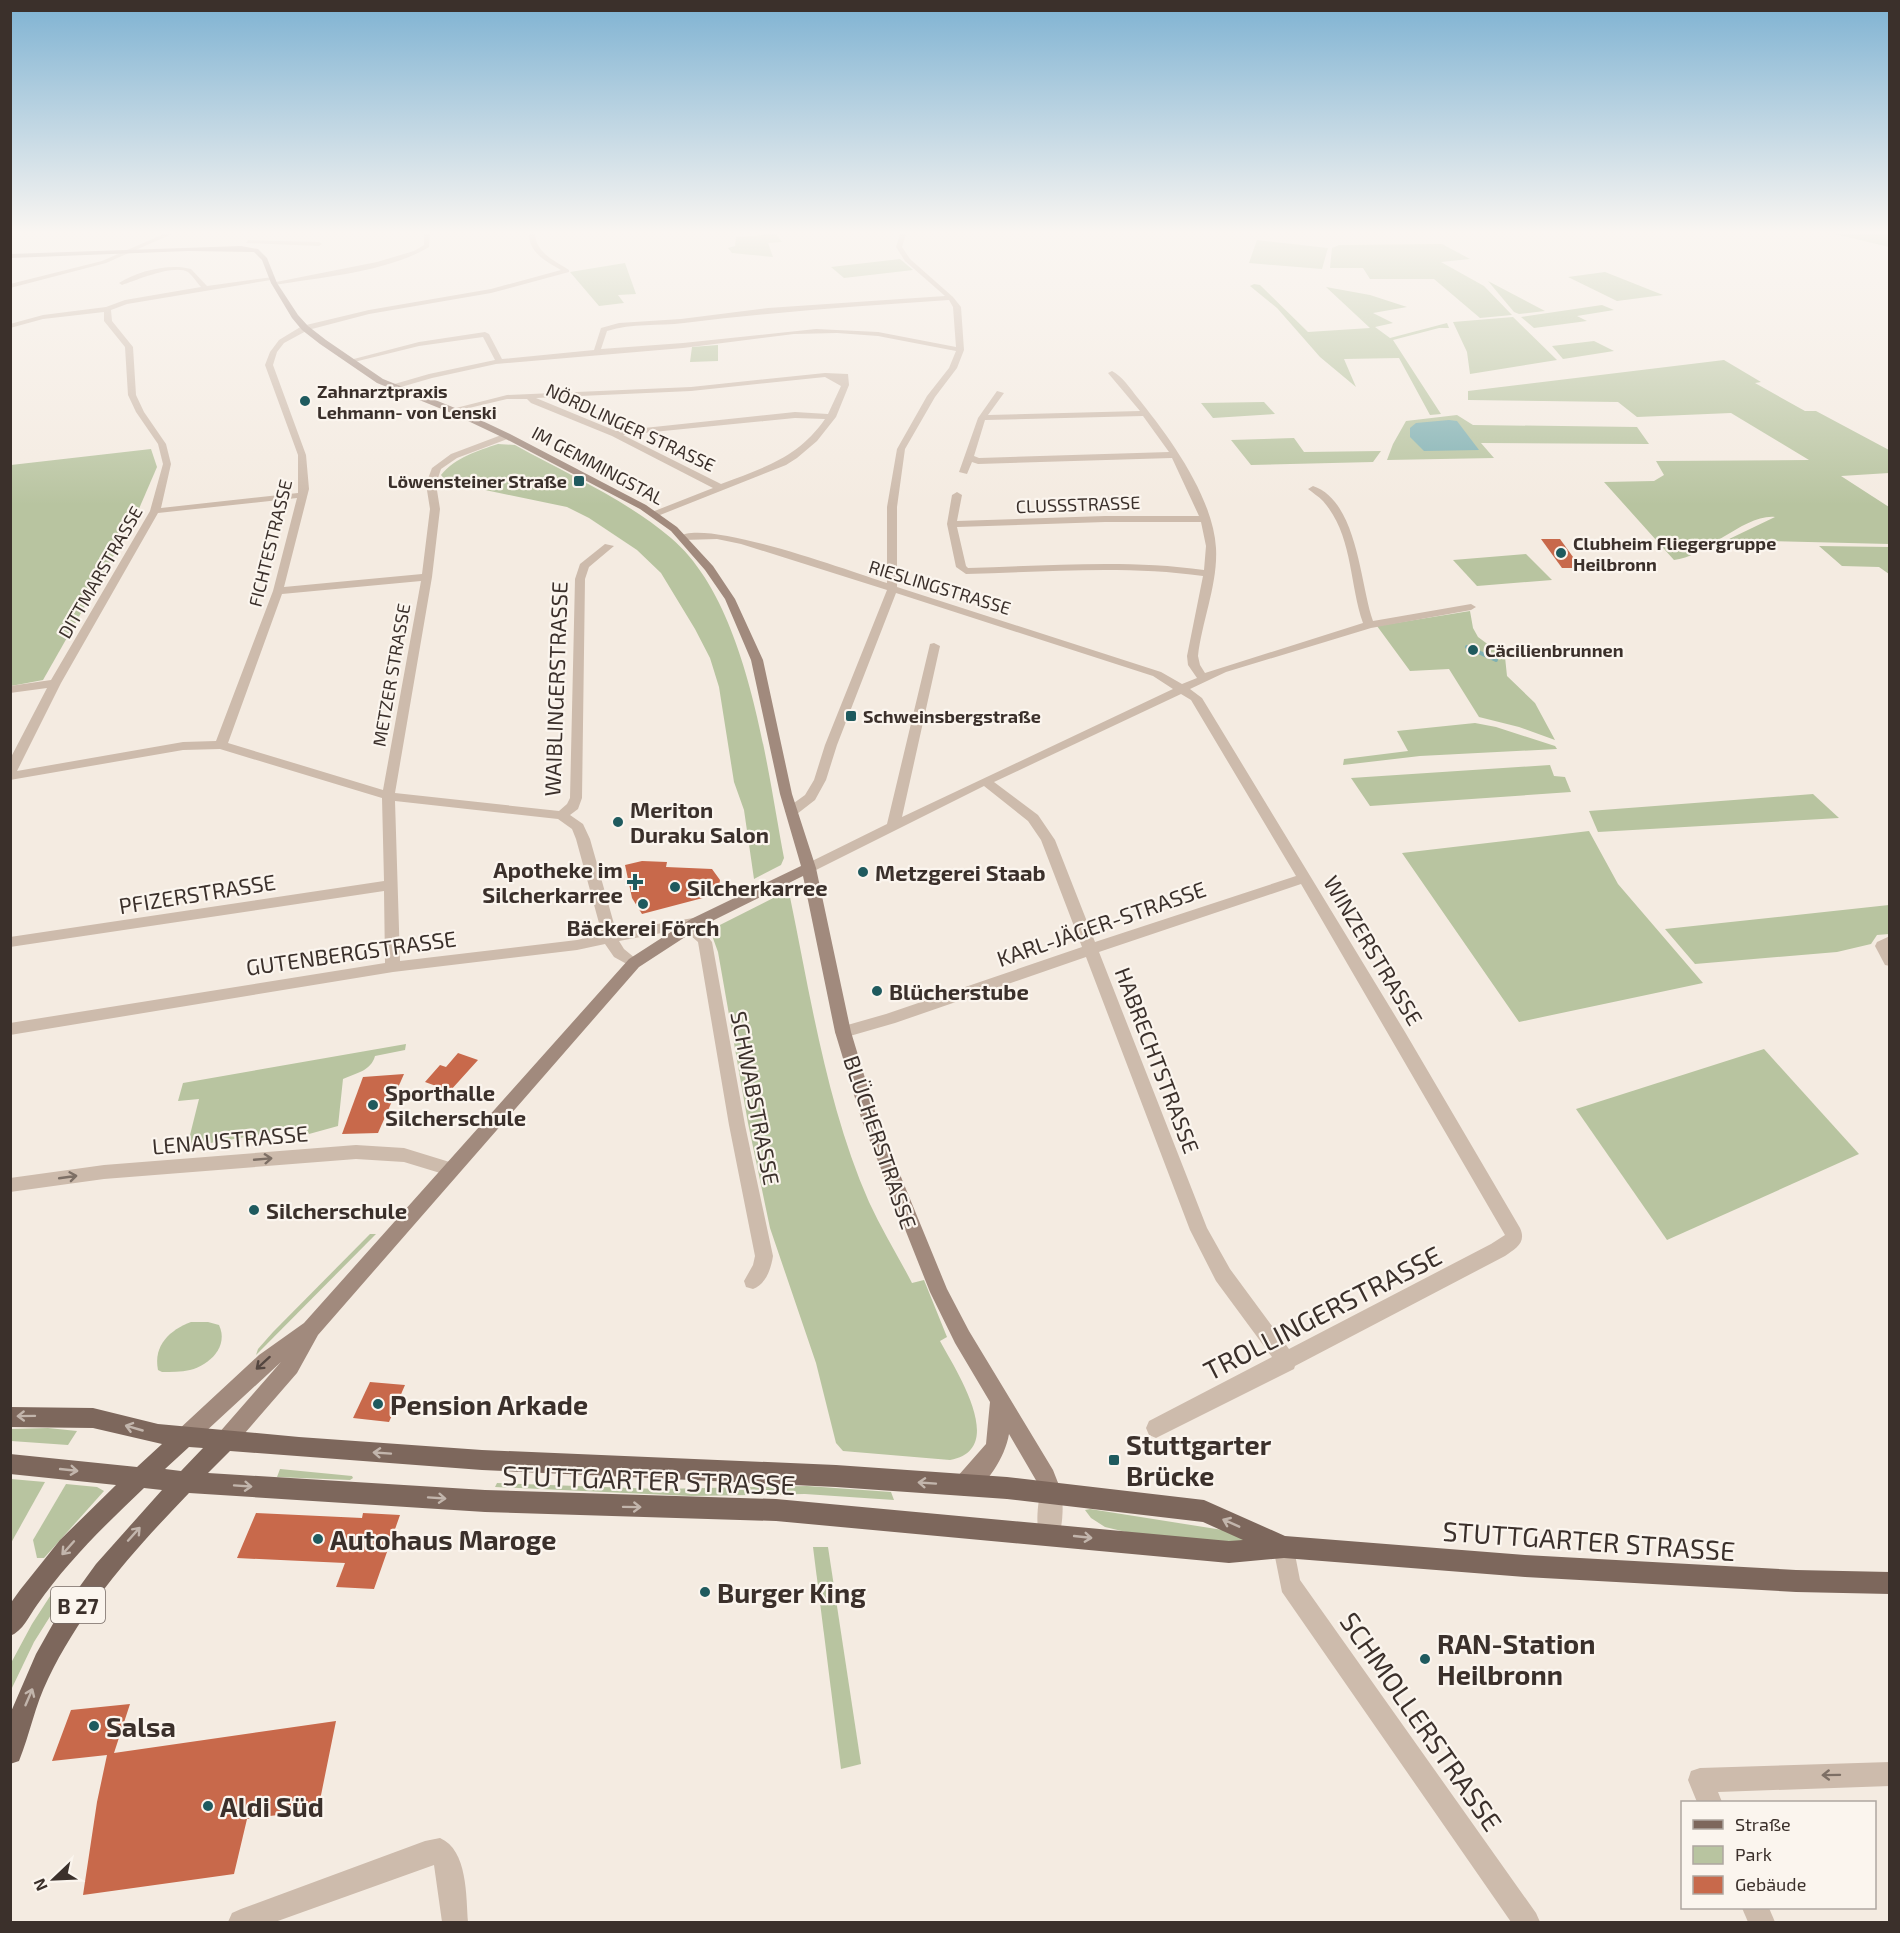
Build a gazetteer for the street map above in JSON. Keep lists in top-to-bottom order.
{
  "streets": {
    "main road": ["STUTTGARTER STRASSE", "B 27"],
    "street": [
      "NÖRDLINGER STRASSE",
      "IM GEMMINGSTAL",
      "CLUSSSTRASSE",
      "FICHTESTRASSE",
      "DITTMARSTRASSE",
      "RIESLINGSTRASSE",
      "METZER STRASSE",
      "WAIBLINGERSTRASSE",
      "PFIZERSTRASSE",
      "KARL-JÄGER-STRASSE",
      "WINZERSTRASSE",
      "GUTENBERGSTRASSE",
      "HABRECHTSTRASSE",
      "SCHWABSTRASSE",
      "LENAUSTRASSE",
      "BLÜCHERSTRASSE",
      "TROLLINGERSTRASSE",
      "SCHMOLLERSTRASSE"
    ]
  },
  "crossings": [
    ["IM GEMMINGSTAL", "FICHTESTRASSE"],
    ["IM GEMMINGSTAL", "RIESLINGSTRASSE"],
    ["IM GEMMINGSTAL", "METZER STRASSE"],
    ["IM GEMMINGSTAL", "BLÜCHERSTRASSE"],
    ["RIESLINGSTRASSE", "WINZERSTRASSE"],
    ["METZER STRASSE", "PFIZERSTRASSE"],
    ["METZER STRASSE", "GUTENBERGSTRASSE"],
    ["WAIBLINGERSTRASSE", "GUTENBERGSTRASSE"],
    ["KARL-JÄGER-STRASSE", "WINZERSTRASSE"],
    ["KARL-JÄGER-STRASSE", "HABRECHTSTRASSE"],
    ["KARL-JÄGER-STRASSE", "BLÜCHERSTRASSE"],
    ["WINZERSTRASSE", "TROLLINGERSTRASSE"],
    ["GUTENBERGSTRASSE", "SCHWABSTRASSE"],
    ["HABRECHTSTRASSE", "TROLLINGERSTRASSE"],
    ["BLÜCHERSTRASSE", "STUTTGARTER STRASSE"],
    ["STUTTGARTER STRASSE", "B 27"],
    ["STUTTGARTER STRASSE", "SCHMOLLERSTRASSE"]
  ],
  "one_way": ["LENAUSTRASSE"],
  "places": {
    "other": [
      "Zahnarztpraxis Lehmann- von Lenski",
      "Clubheim Fliegergruppe Heilbronn",
      "Cäcilienbrunnen",
      "Meriton Duraku Salon",
      "Metzgerei Staab",
      "Silcherkarree",
      "Bäckerei Förch",
      "Blücherstube",
      "Sporthalle Silcherschule",
      "Silcherschule",
      "Pension Arkade",
      "Autohaus Maroge",
      "Burger King",
      "RAN-Station Heilbronn",
      "Salsa",
      "Aldi Süd"
    ],
    "transit": ["Löwensteiner Straße", "Schweinsbergstraße", "Stuttgarter Brücke"],
    "health": ["Apotheke im Silcherkarree"]
  },
  "legend": ["Straße", "Park", "Gebäude"],
  "north": "bottom left"
}
